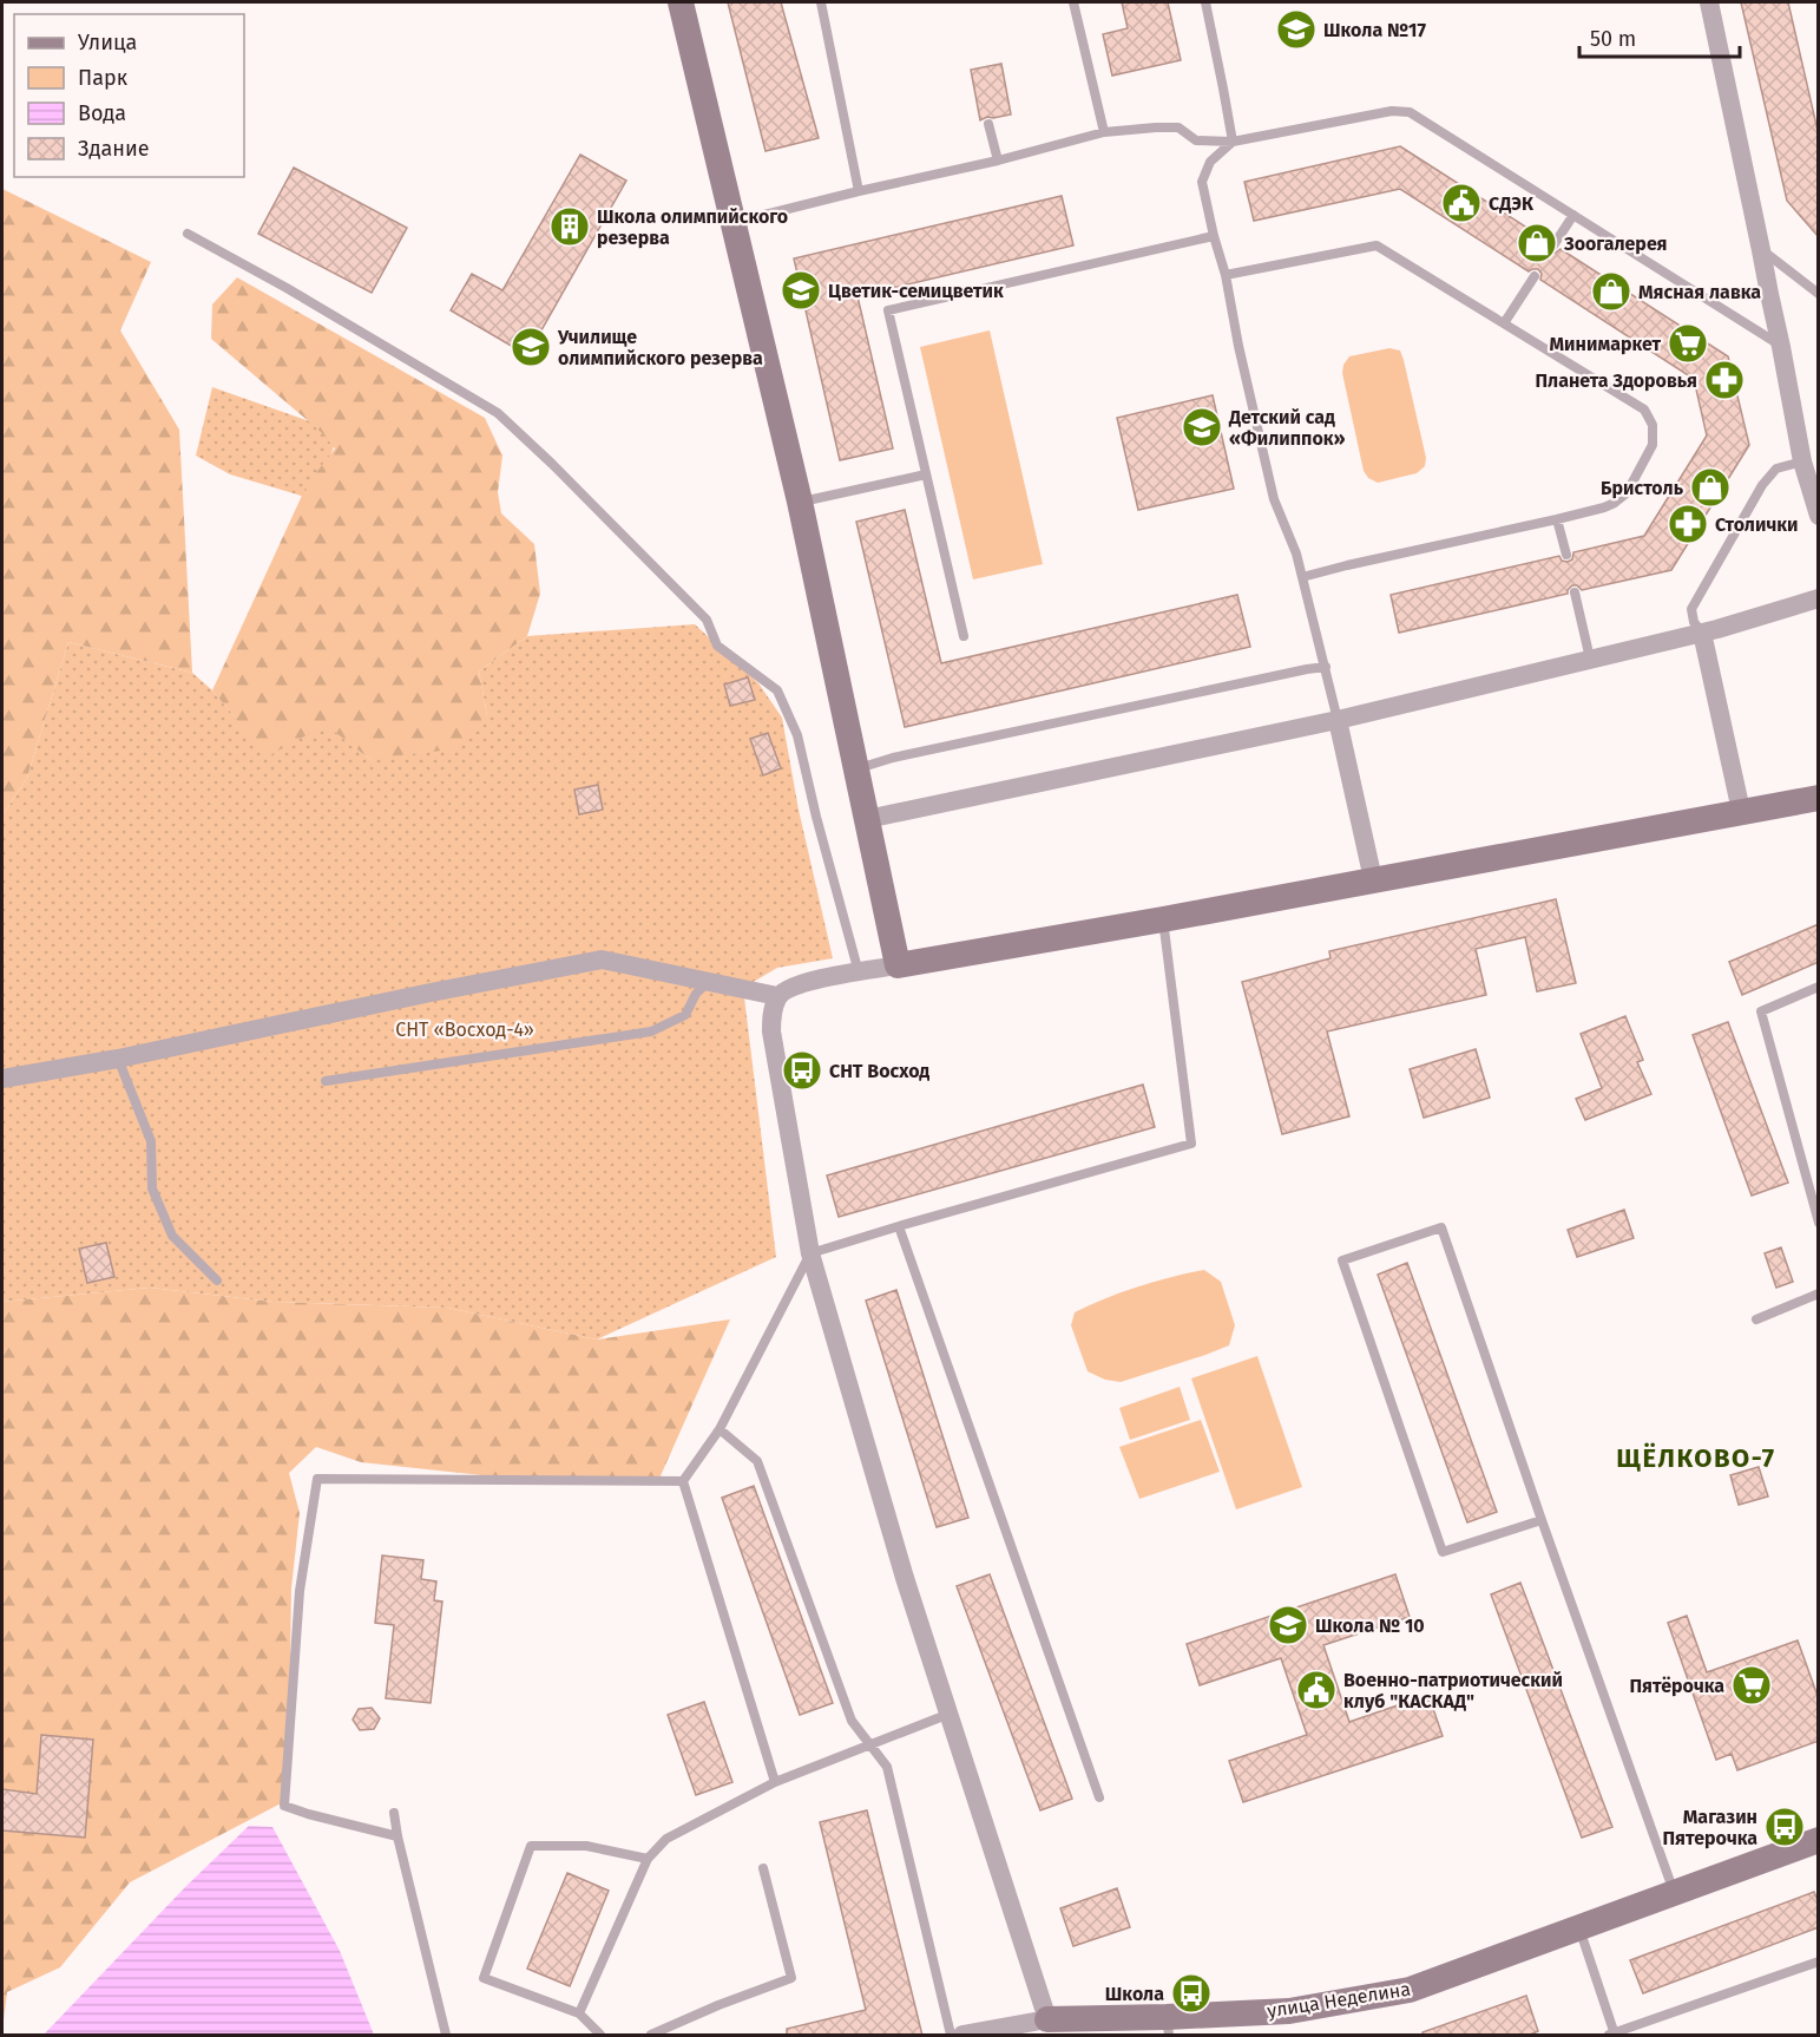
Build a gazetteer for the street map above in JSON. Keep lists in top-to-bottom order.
{
  "streets": {
    "street": ["улица Неделина"]
  },
  "districts": ["ЩЁЛКОВО-7"],
  "parks": ["СНТ «Восход-4»"],
  "places": {
    "school or university": [
      "Школа №17",
      "Цветик-семицветик",
      "Училище олимпийского резерва",
      "Детский сад «Филиппок»",
      "Школа № 10"
    ],
    "public building": ["СДЭК", "Военно-патриотический клуб \"КАСКАД\""],
    "building": ["Школа олимпийского резерва"],
    "shop": ["Зоогалерея", "Мясная лавка", "Бристоль"],
    "supermarket": ["Минимаркет", "Пятёрочка"],
    "pharmacy": ["Планета Здоровья", "Столички"],
    "bus stop": ["СНТ Восход", "Магазин Пятерочка", "Школа"]
  },
  "legend": [
    "Улица",
    "Парк",
    "Вода",
    "Здание"
  ],
  "scale_bar": "50 m"
}
